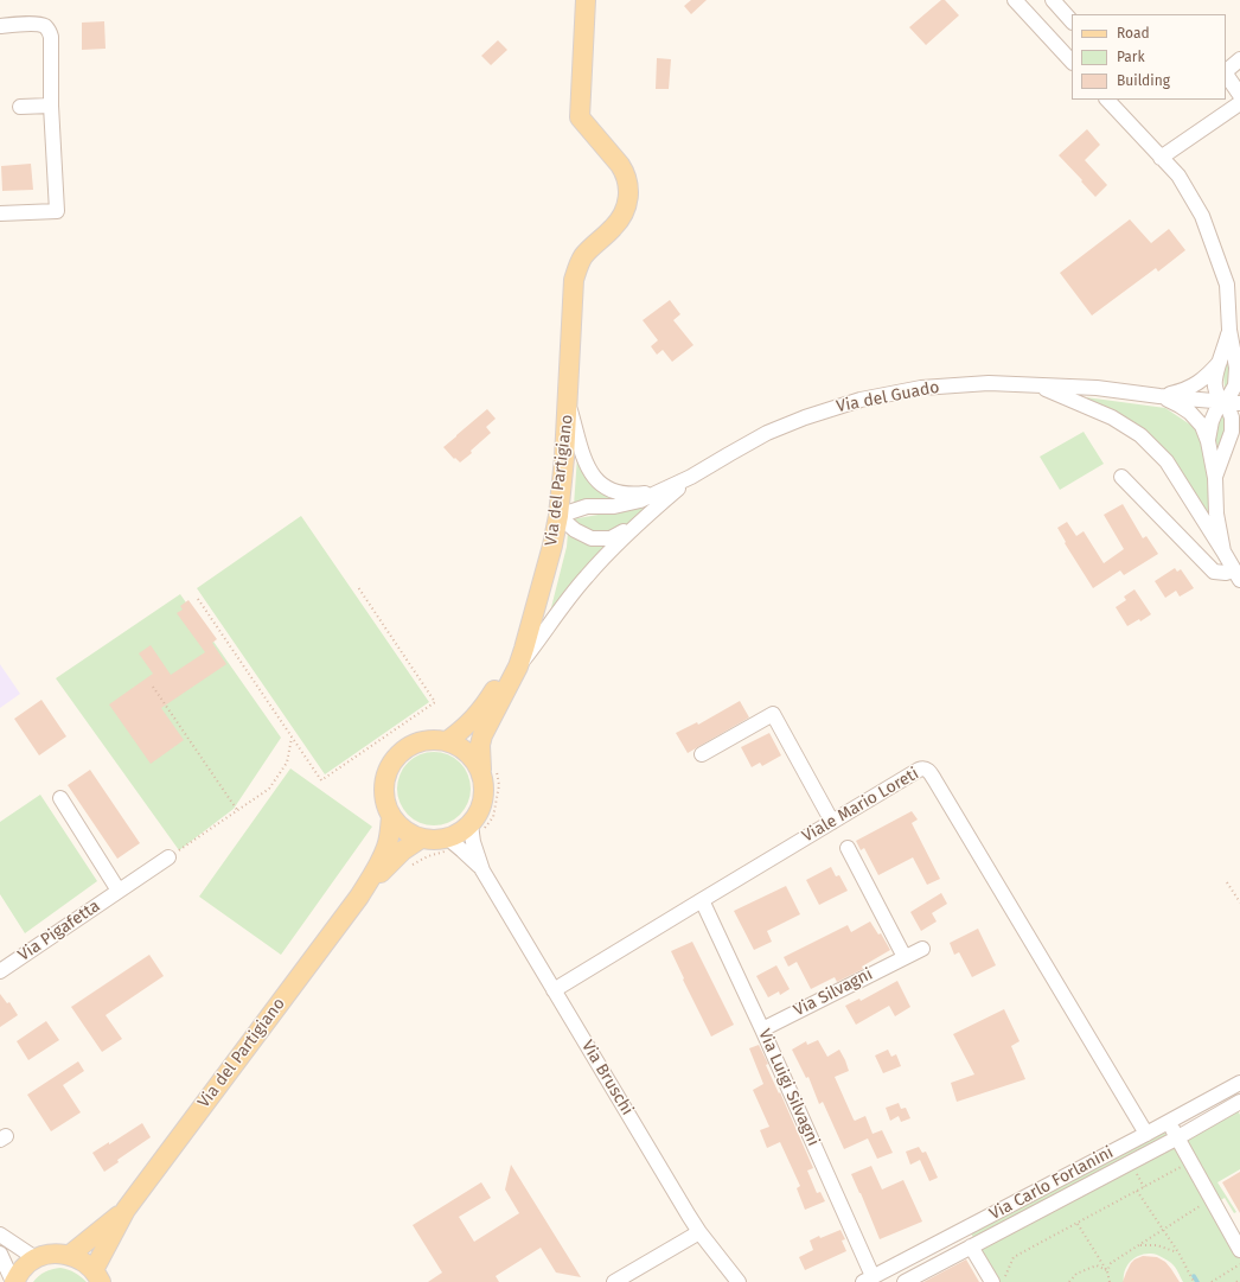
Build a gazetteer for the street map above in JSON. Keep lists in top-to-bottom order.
{
  "streets": {
    "main road": ["Via del Partigiano"],
    "street": [
      "Via del Guado",
      "Viale Mario Loreti",
      "Via Pigafetta",
      "Via Silvagni",
      "Via Bruschi",
      "Via Luigi Silvagni",
      "Via Carlo Forlanini"
    ]
  },
  "crossings": [
    ["Via del Guado", "Via del Partigiano"],
    ["Via del Partigiano", "Via Bruschi"],
    ["Viale Mario Loreti", "Via Bruschi"],
    ["Viale Mario Loreti", "Via Luigi Silvagni"],
    ["Viale Mario Loreti", "Via Carlo Forlanini"],
    ["Via Silvagni", "Via Luigi Silvagni"],
    ["Via Luigi Silvagni", "Via Carlo Forlanini"]
  ],
  "legend": ["Road", "Park", "Building"]
}
